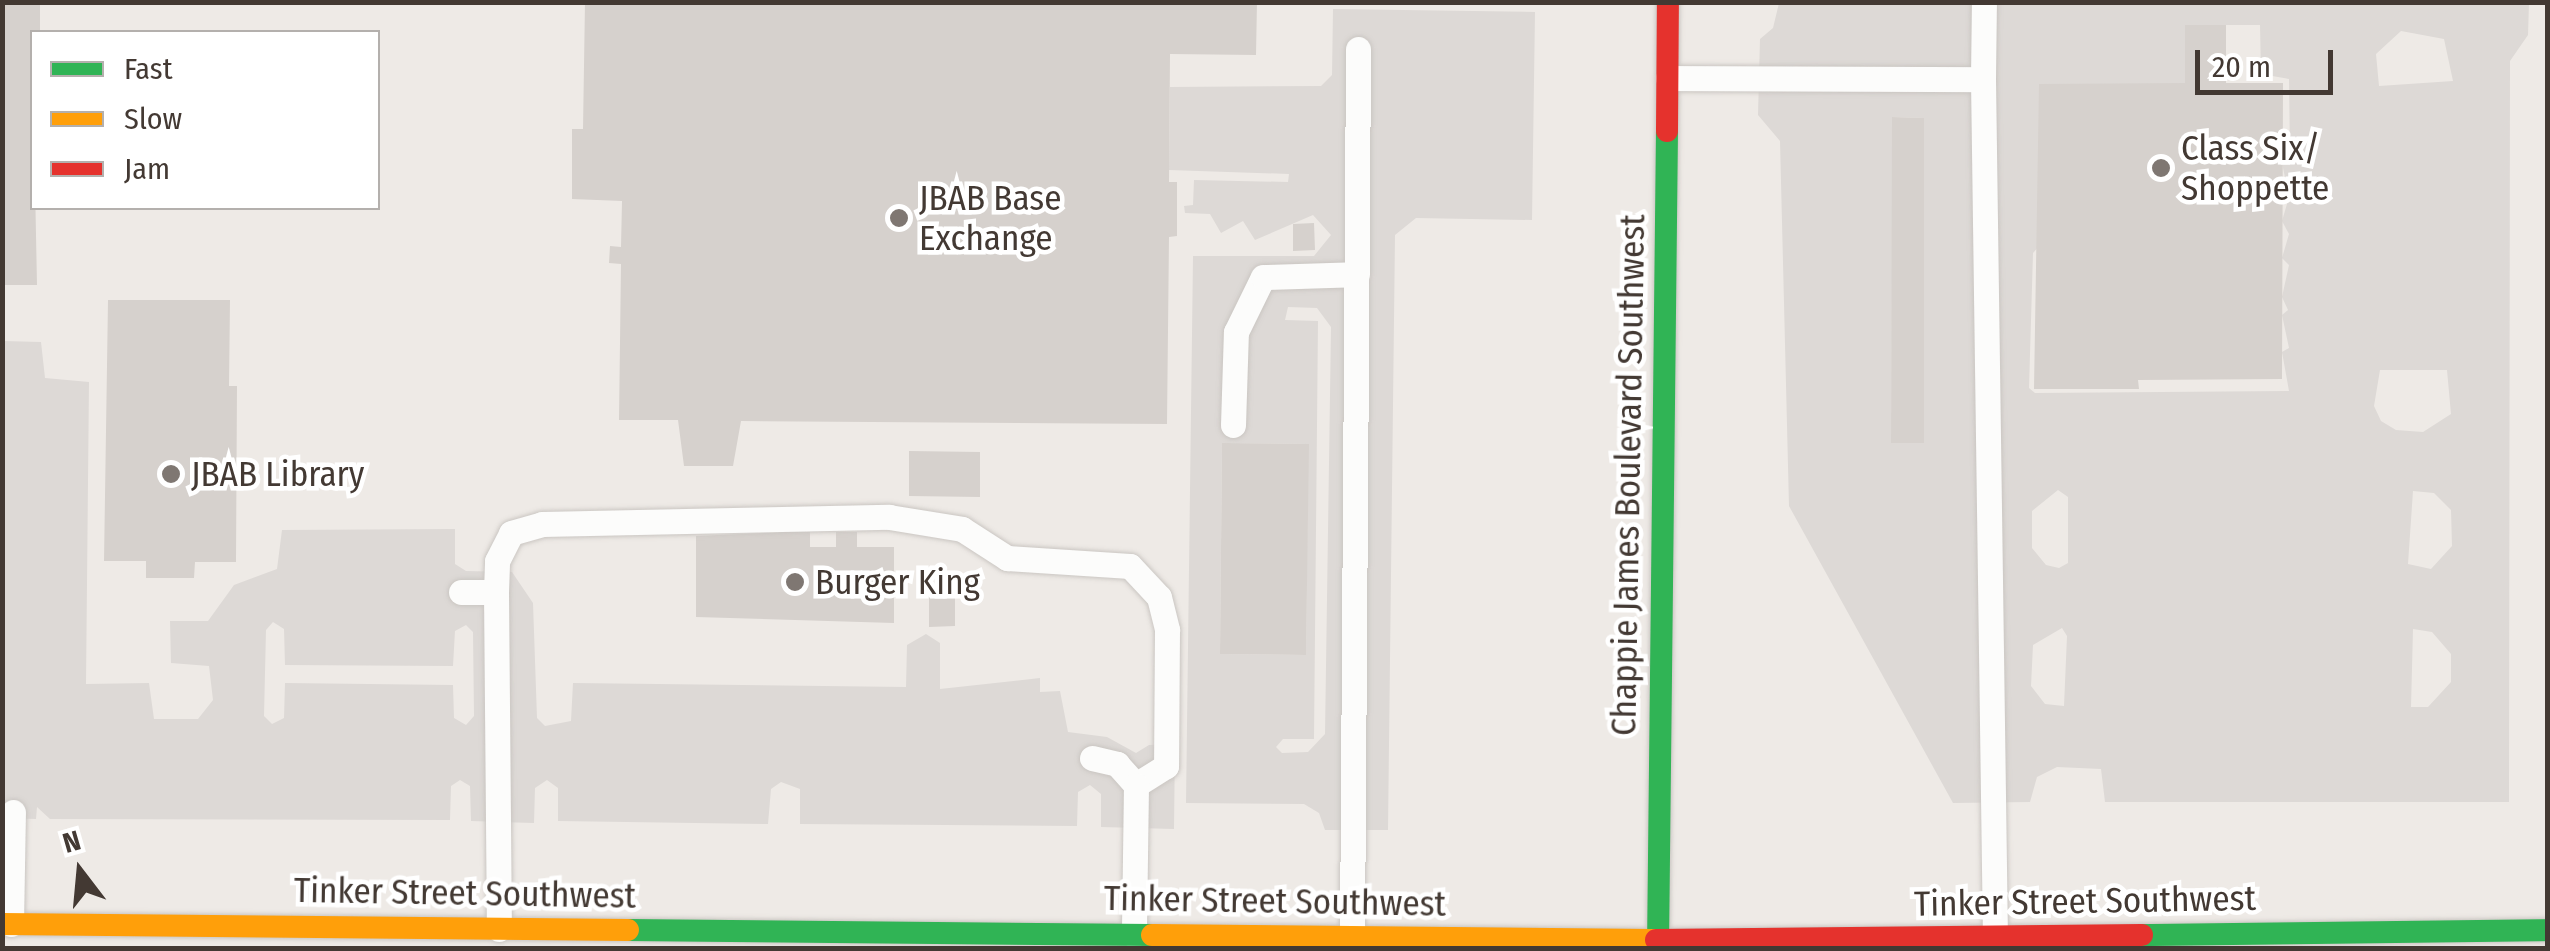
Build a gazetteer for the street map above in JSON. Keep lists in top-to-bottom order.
{
  "streets": {
    "street": ["Chappie James Boulevard Southwest", "Tinker Street Southwest"]
  },
  "crossings": [
    ["Chappie James Boulevard Southwest", "Tinker Street Southwest"]
  ],
  "places": [
    "Class Six/ Shoppette",
    "JBAB Base Exchange",
    "JBAB Library",
    "Burger King"
  ],
  "legend": ["Fast", "Slow", "Jam"],
  "scale_bar": "20 m",
  "north": "top"
}
